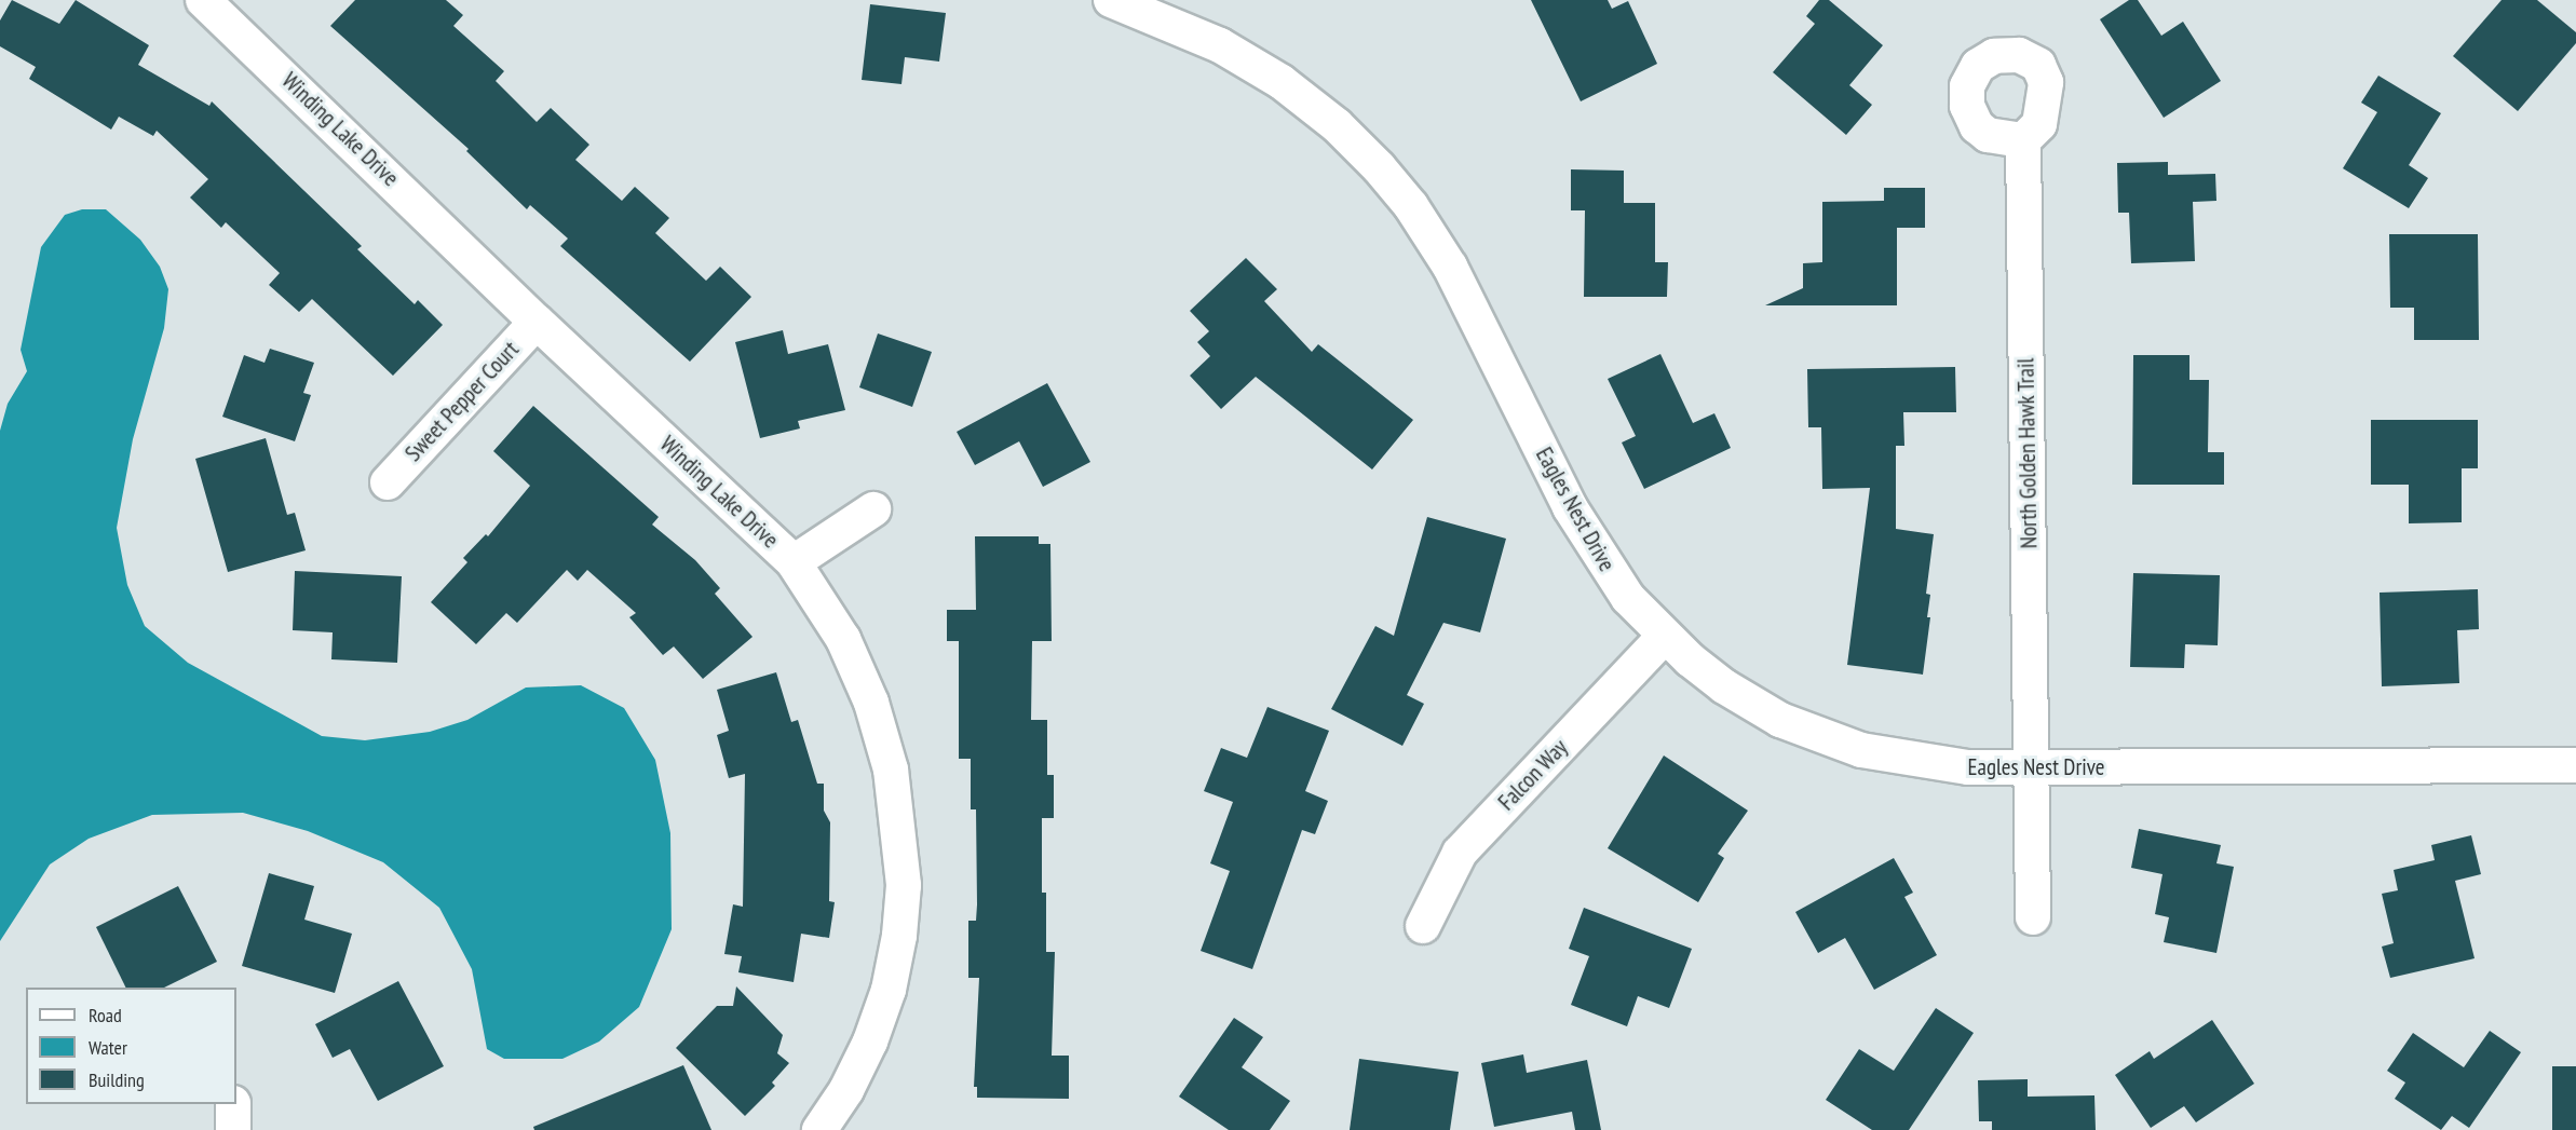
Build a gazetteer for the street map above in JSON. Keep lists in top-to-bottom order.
{
  "streets": {
    "street": [
      "Winding Lake Drive",
      "Sweet Pepper Court",
      "North Golden Hawk Trail",
      "Eagles Nest Drive",
      "Falcon Way"
    ]
  },
  "crossings": [
    ["Winding Lake Drive", "Sweet Pepper Court"],
    ["North Golden Hawk Trail", "Eagles Nest Drive"],
    ["Eagles Nest Drive", "Falcon Way"]
  ],
  "legend": ["Road", "Water", "Building"]
}
